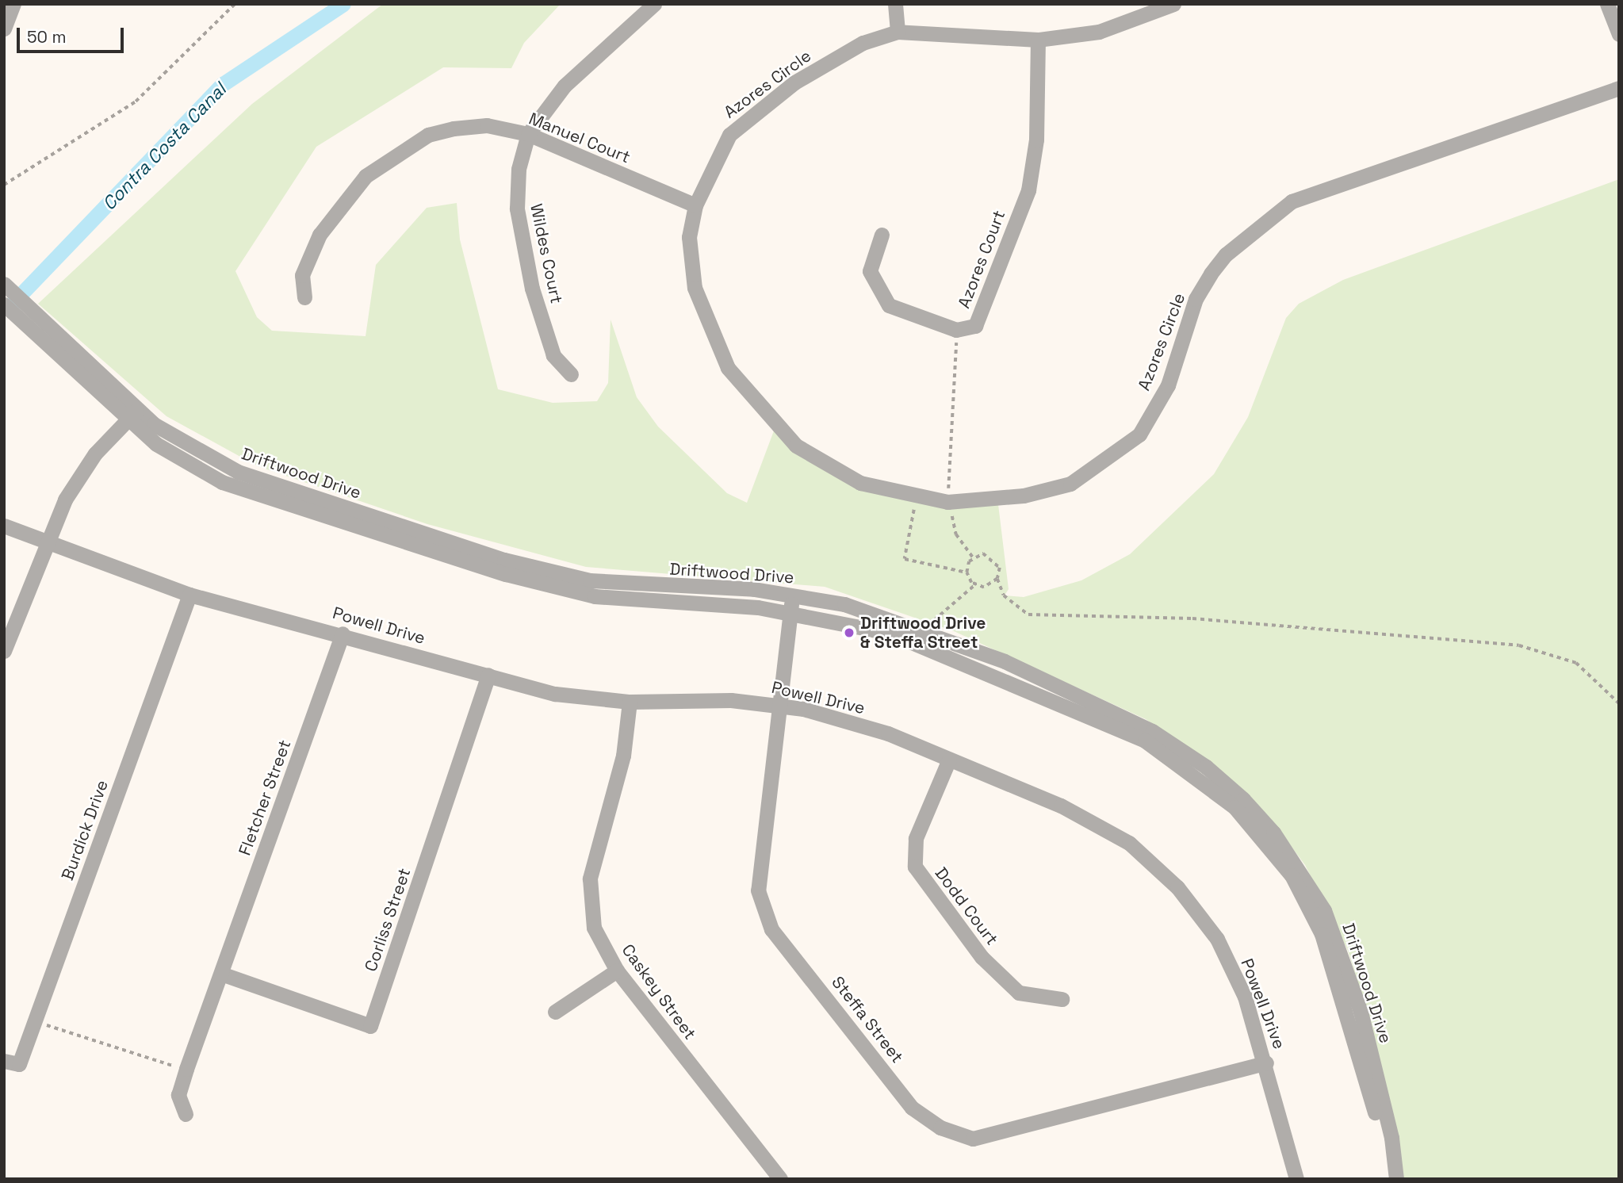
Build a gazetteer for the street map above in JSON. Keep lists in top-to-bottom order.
{
  "streets": {
    "street": [
      "Azores Circle",
      "Manuel Court",
      "Wildes Court",
      "Azores Court",
      "Driftwood Drive",
      "Powell Drive",
      "Fletcher Street",
      "Burdick Drive",
      "Dodd Court",
      "Corliss Street",
      "Caskey Street",
      "Steffa Street"
    ]
  },
  "crossings": [
    ["Azores Circle", "Manuel Court"],
    ["Azores Circle", "Azores Court"],
    ["Manuel Court", "Wildes Court"],
    ["Driftwood Drive", "Steffa Street"],
    ["Powell Drive", "Fletcher Street"],
    ["Powell Drive", "Burdick Drive"],
    ["Powell Drive", "Dodd Court"],
    ["Powell Drive", "Corliss Street"],
    ["Powell Drive", "Caskey Street"],
    ["Powell Drive", "Steffa Street"],
    ["Fletcher Street", "Corliss Street"]
  ],
  "water": ["Contra Costa Canal"],
  "places": ["Driftwood Drive & Steffa Street"],
  "scale_bar": "50 m"
}
